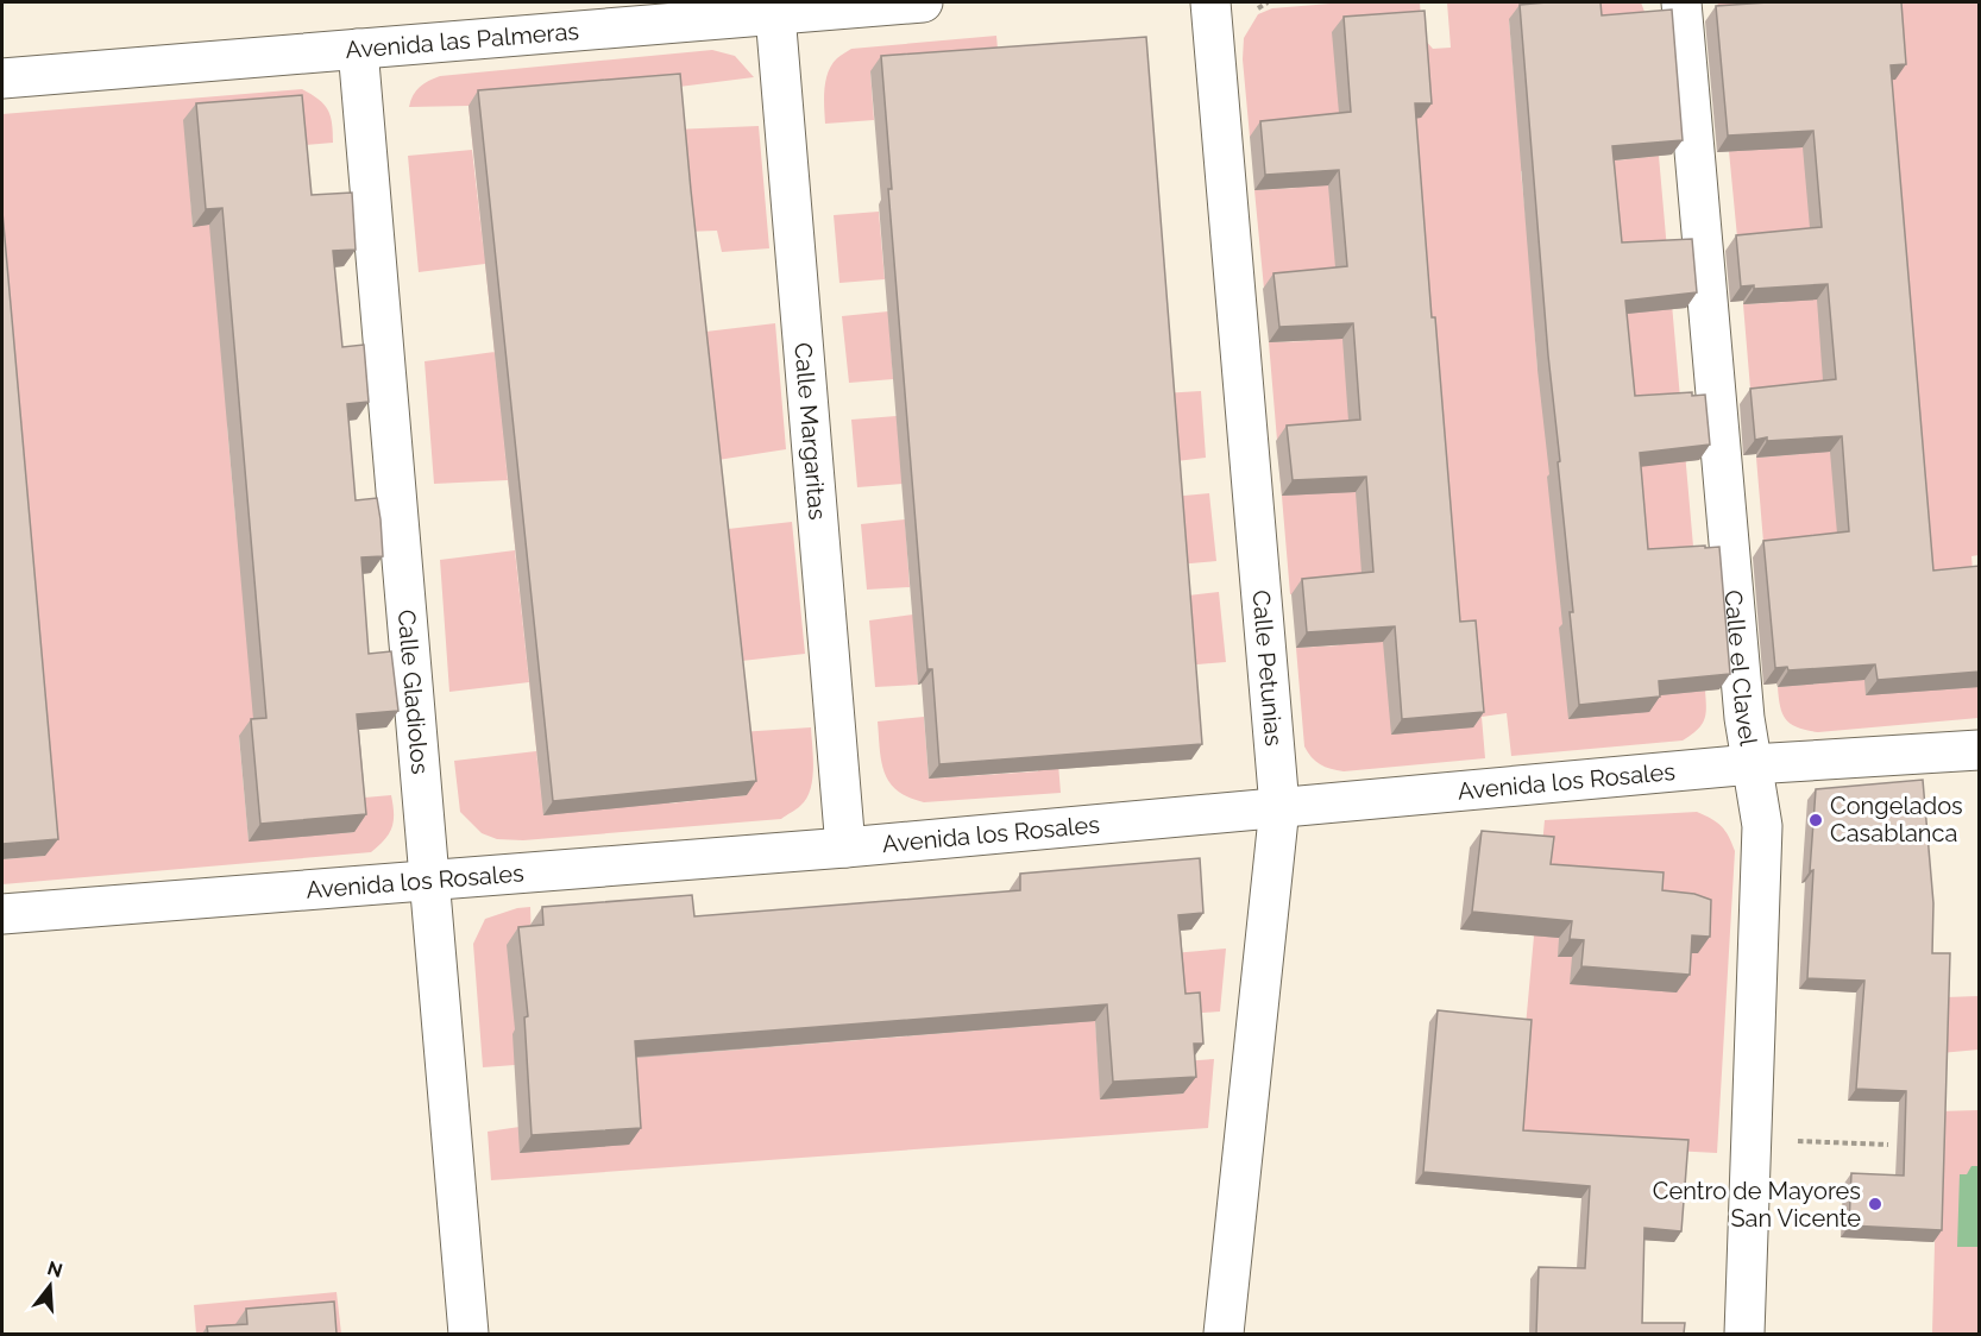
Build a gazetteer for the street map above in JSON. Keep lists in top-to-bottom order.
{
  "streets": {
    "street": [
      "Avenida las Palmeras",
      "Calle Margaritas",
      "Calle Petunias",
      "Calle el Clavel",
      "Calle Gladiolos",
      "Avenida los Rosales"
    ]
  },
  "crossings": [
    ["Avenida las Palmeras", "Calle Margaritas"],
    ["Avenida las Palmeras", "Calle Gladiolos"],
    ["Calle Margaritas", "Avenida los Rosales"],
    ["Calle Petunias", "Avenida los Rosales"],
    ["Calle el Clavel", "Avenida los Rosales"],
    ["Calle Gladiolos", "Avenida los Rosales"]
  ],
  "places": ["Congelados Casablanca", "Centro de Mayores San Vicente"],
  "north": "top"
}
